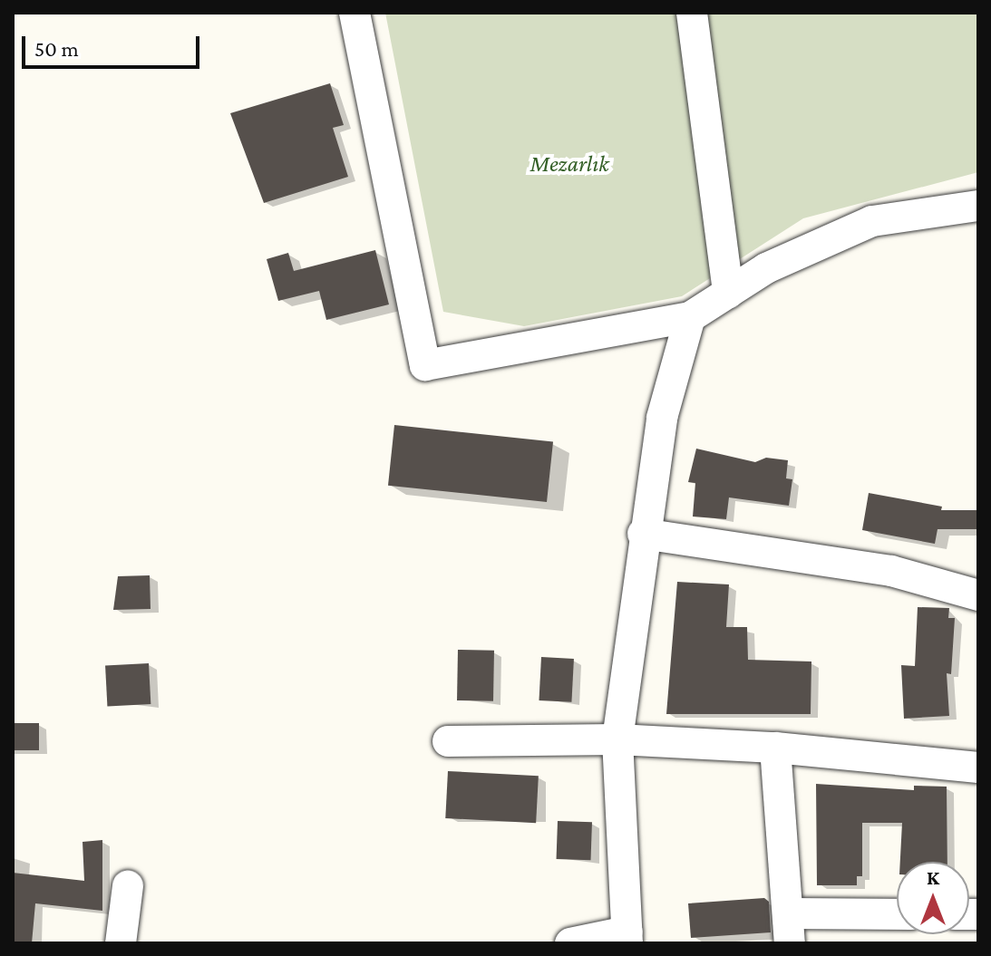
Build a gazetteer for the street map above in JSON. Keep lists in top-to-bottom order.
{
  "parks": ["Mezarlık"],
  "scale_bar": "50 m",
  "north": "top"
}
